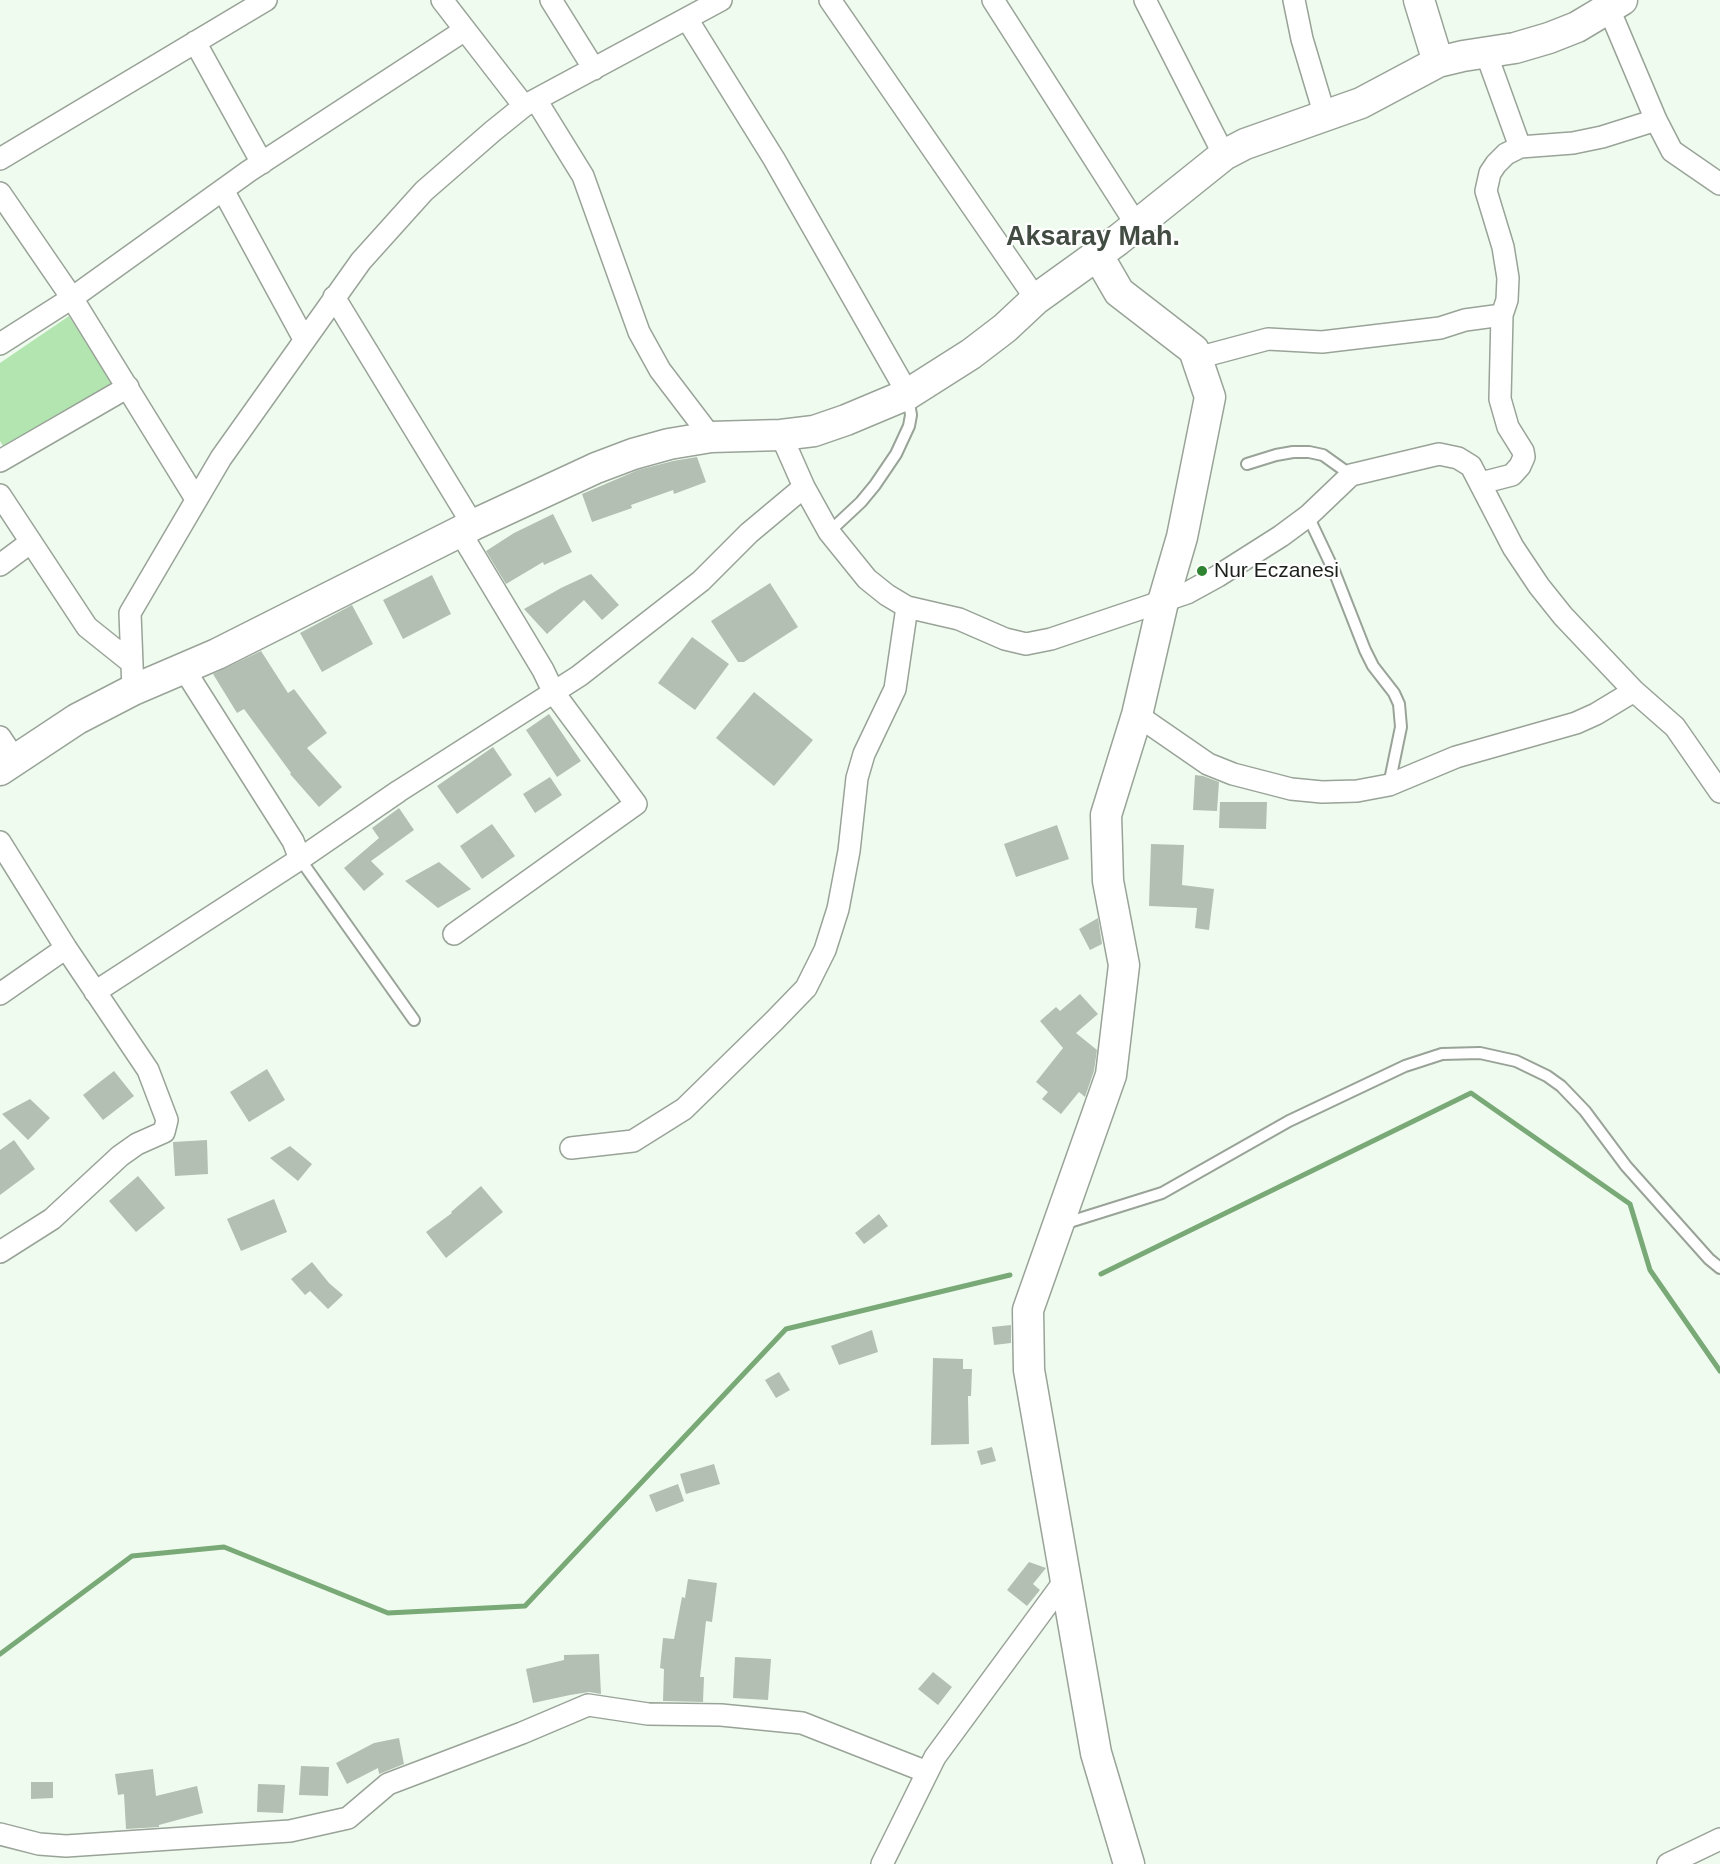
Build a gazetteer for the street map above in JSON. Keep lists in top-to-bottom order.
{
  "districts": ["Aksaray Mah."],
  "places": ["Nur Eczanesi"]
}
